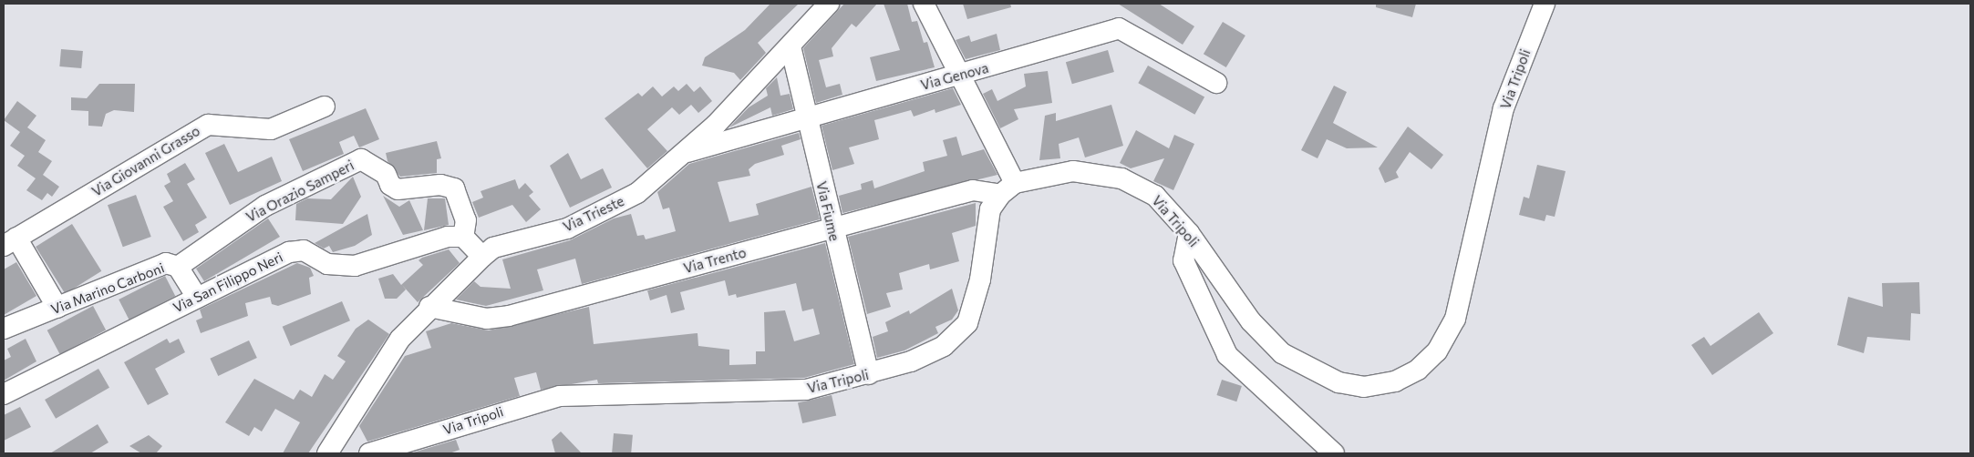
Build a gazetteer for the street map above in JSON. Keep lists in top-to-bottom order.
{
  "streets": {
    "street": [
      "Via Genova",
      "Via Tripoli",
      "Via Giovanni Grasso",
      "Via Orazio Samperi",
      "Via Fiume",
      "Via Trieste",
      "Via Trento",
      "Via San Filippo Neri",
      "Via Marino Carboni"
    ]
  },
  "crossings": [
    ["Via Genova", "Via Fiume"],
    ["Via Genova", "Via Trieste"],
    ["Via Tripoli", "Via Fiume"],
    ["Via Tripoli", "Via Trento"],
    ["Via Orazio Samperi", "Via San Filippo Neri"],
    ["Via Orazio Samperi", "Via Marino Carboni"],
    ["Via Fiume", "Via Trieste"],
    ["Via Fiume", "Via Trento"],
    ["Via Trieste", "Via Trento"],
    ["Via San Filippo Neri", "Via Marino Carboni"]
  ]
}
